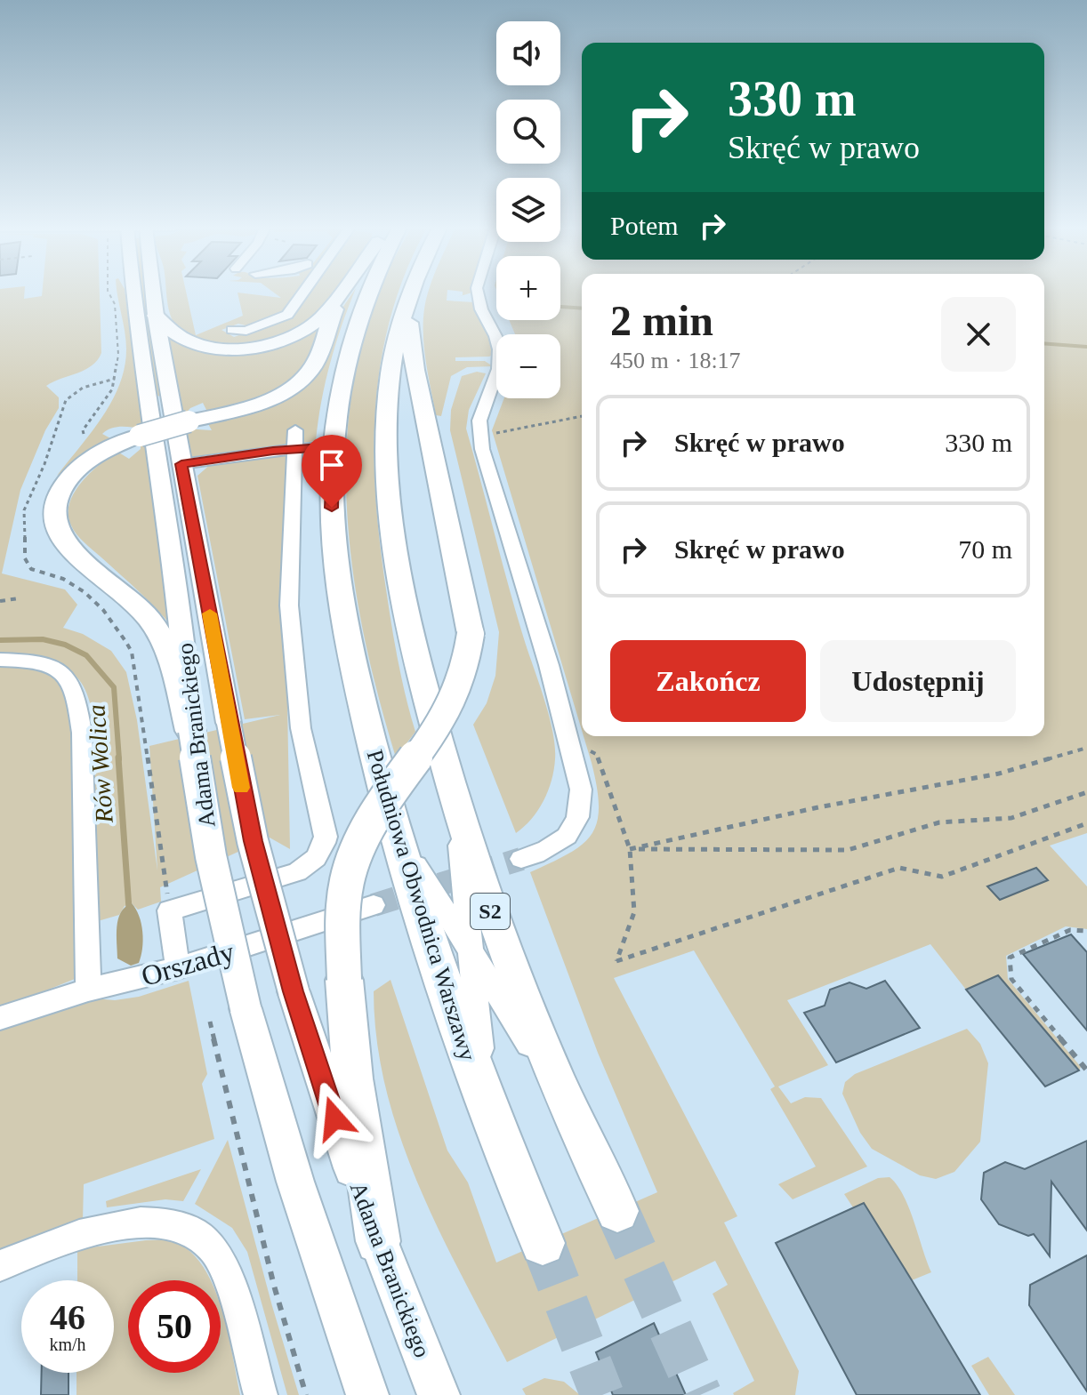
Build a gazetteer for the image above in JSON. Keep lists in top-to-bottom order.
{
  "streets": {
    "highway": ["Południowa Obwodnica Warszawy", "S2"],
    "main road": ["Adama Branickiego"],
    "street": ["Orszady"]
  },
  "water": ["Rów Wolica"],
  "page": {
    "map_buttons": ["+", "−"],
    "turn": ["330 m", "Skręć w prawo"],
    "then": "Potem",
    "heading": ["2 min", "450 m · 18:17"],
    "list": [
      {
        "name": "Skręć w prawo",
        "value": "330 m"
      },
      {
        "name": "Skręć w prawo",
        "value": "70 m"
      }
    ],
    "buttons": ["Zakończ", "Udostępnij"],
    "speed": "46 km/h",
    "limit": "50"
  }
}
